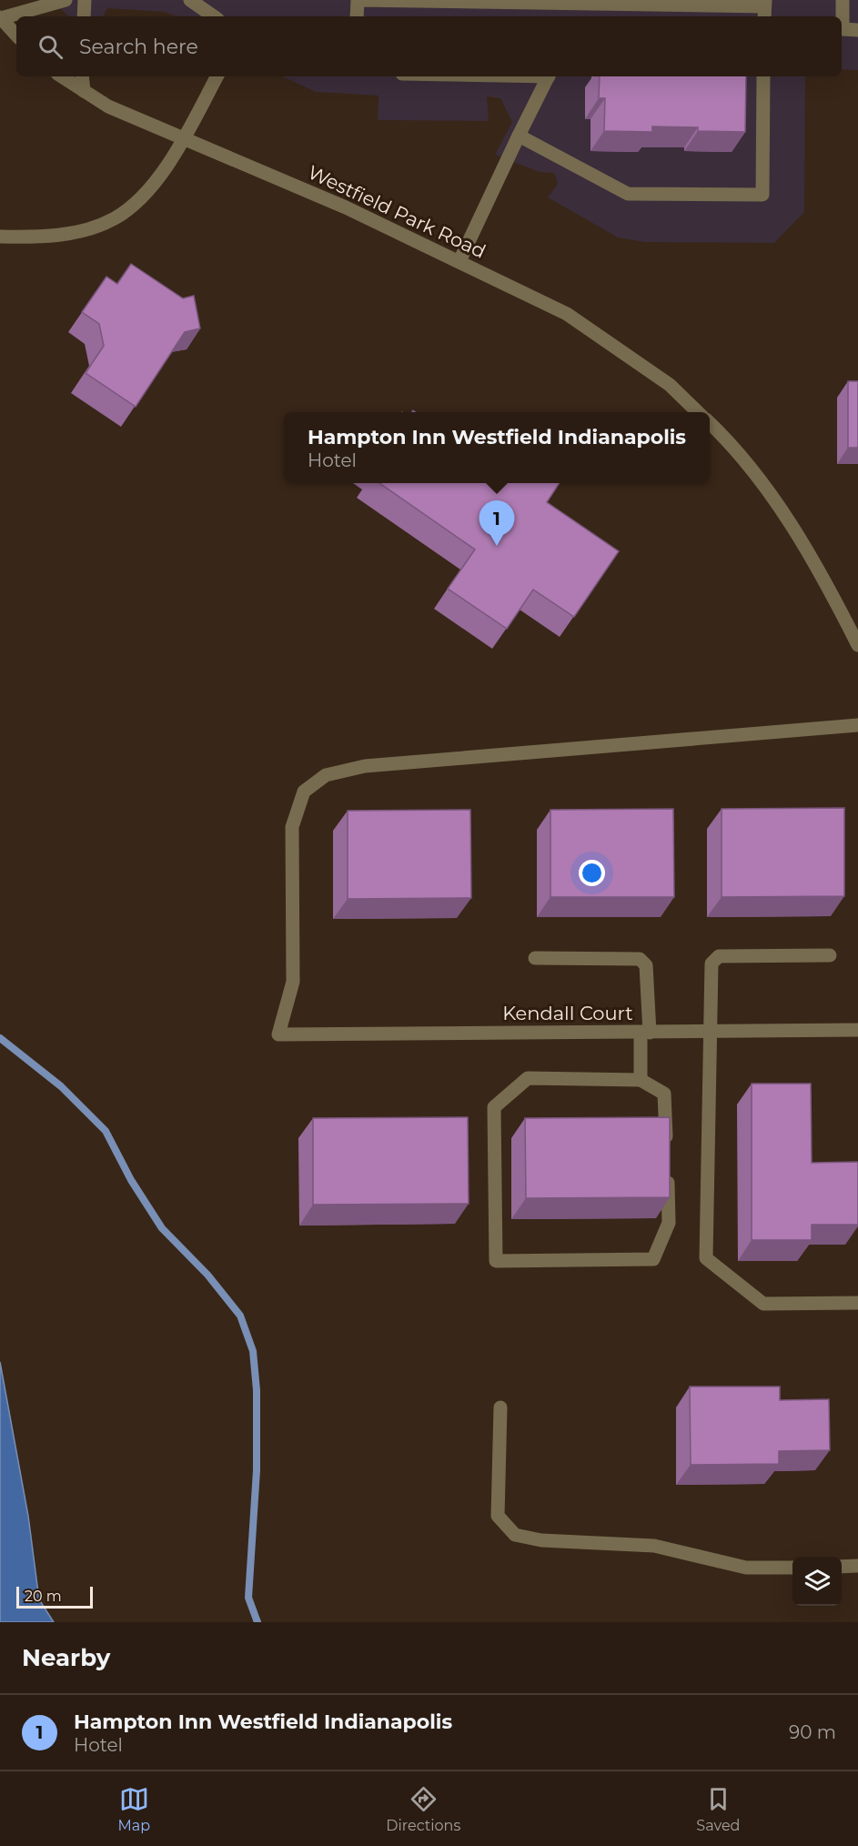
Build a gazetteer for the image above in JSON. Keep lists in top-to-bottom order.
{
  "streets": {
    "street": ["Westfield Park Road", "Kendall Court"]
  },
  "scale_bar": "20 m",
  "page": {
    "search": "Search here",
    "popup": ["Hampton Inn Westfield Indianapolis", "Hotel"],
    "pins": "1",
    "scale": "20 m",
    "heading": "Nearby",
    "list": [
      {
        "mark": "1",
        "name": "Hampton Inn Westfield Indianapolis",
        "note": "Hotel",
        "value": "90 m"
      }
    ],
    "nav": ["Map", "Directions", "Saved"]
  }
}
